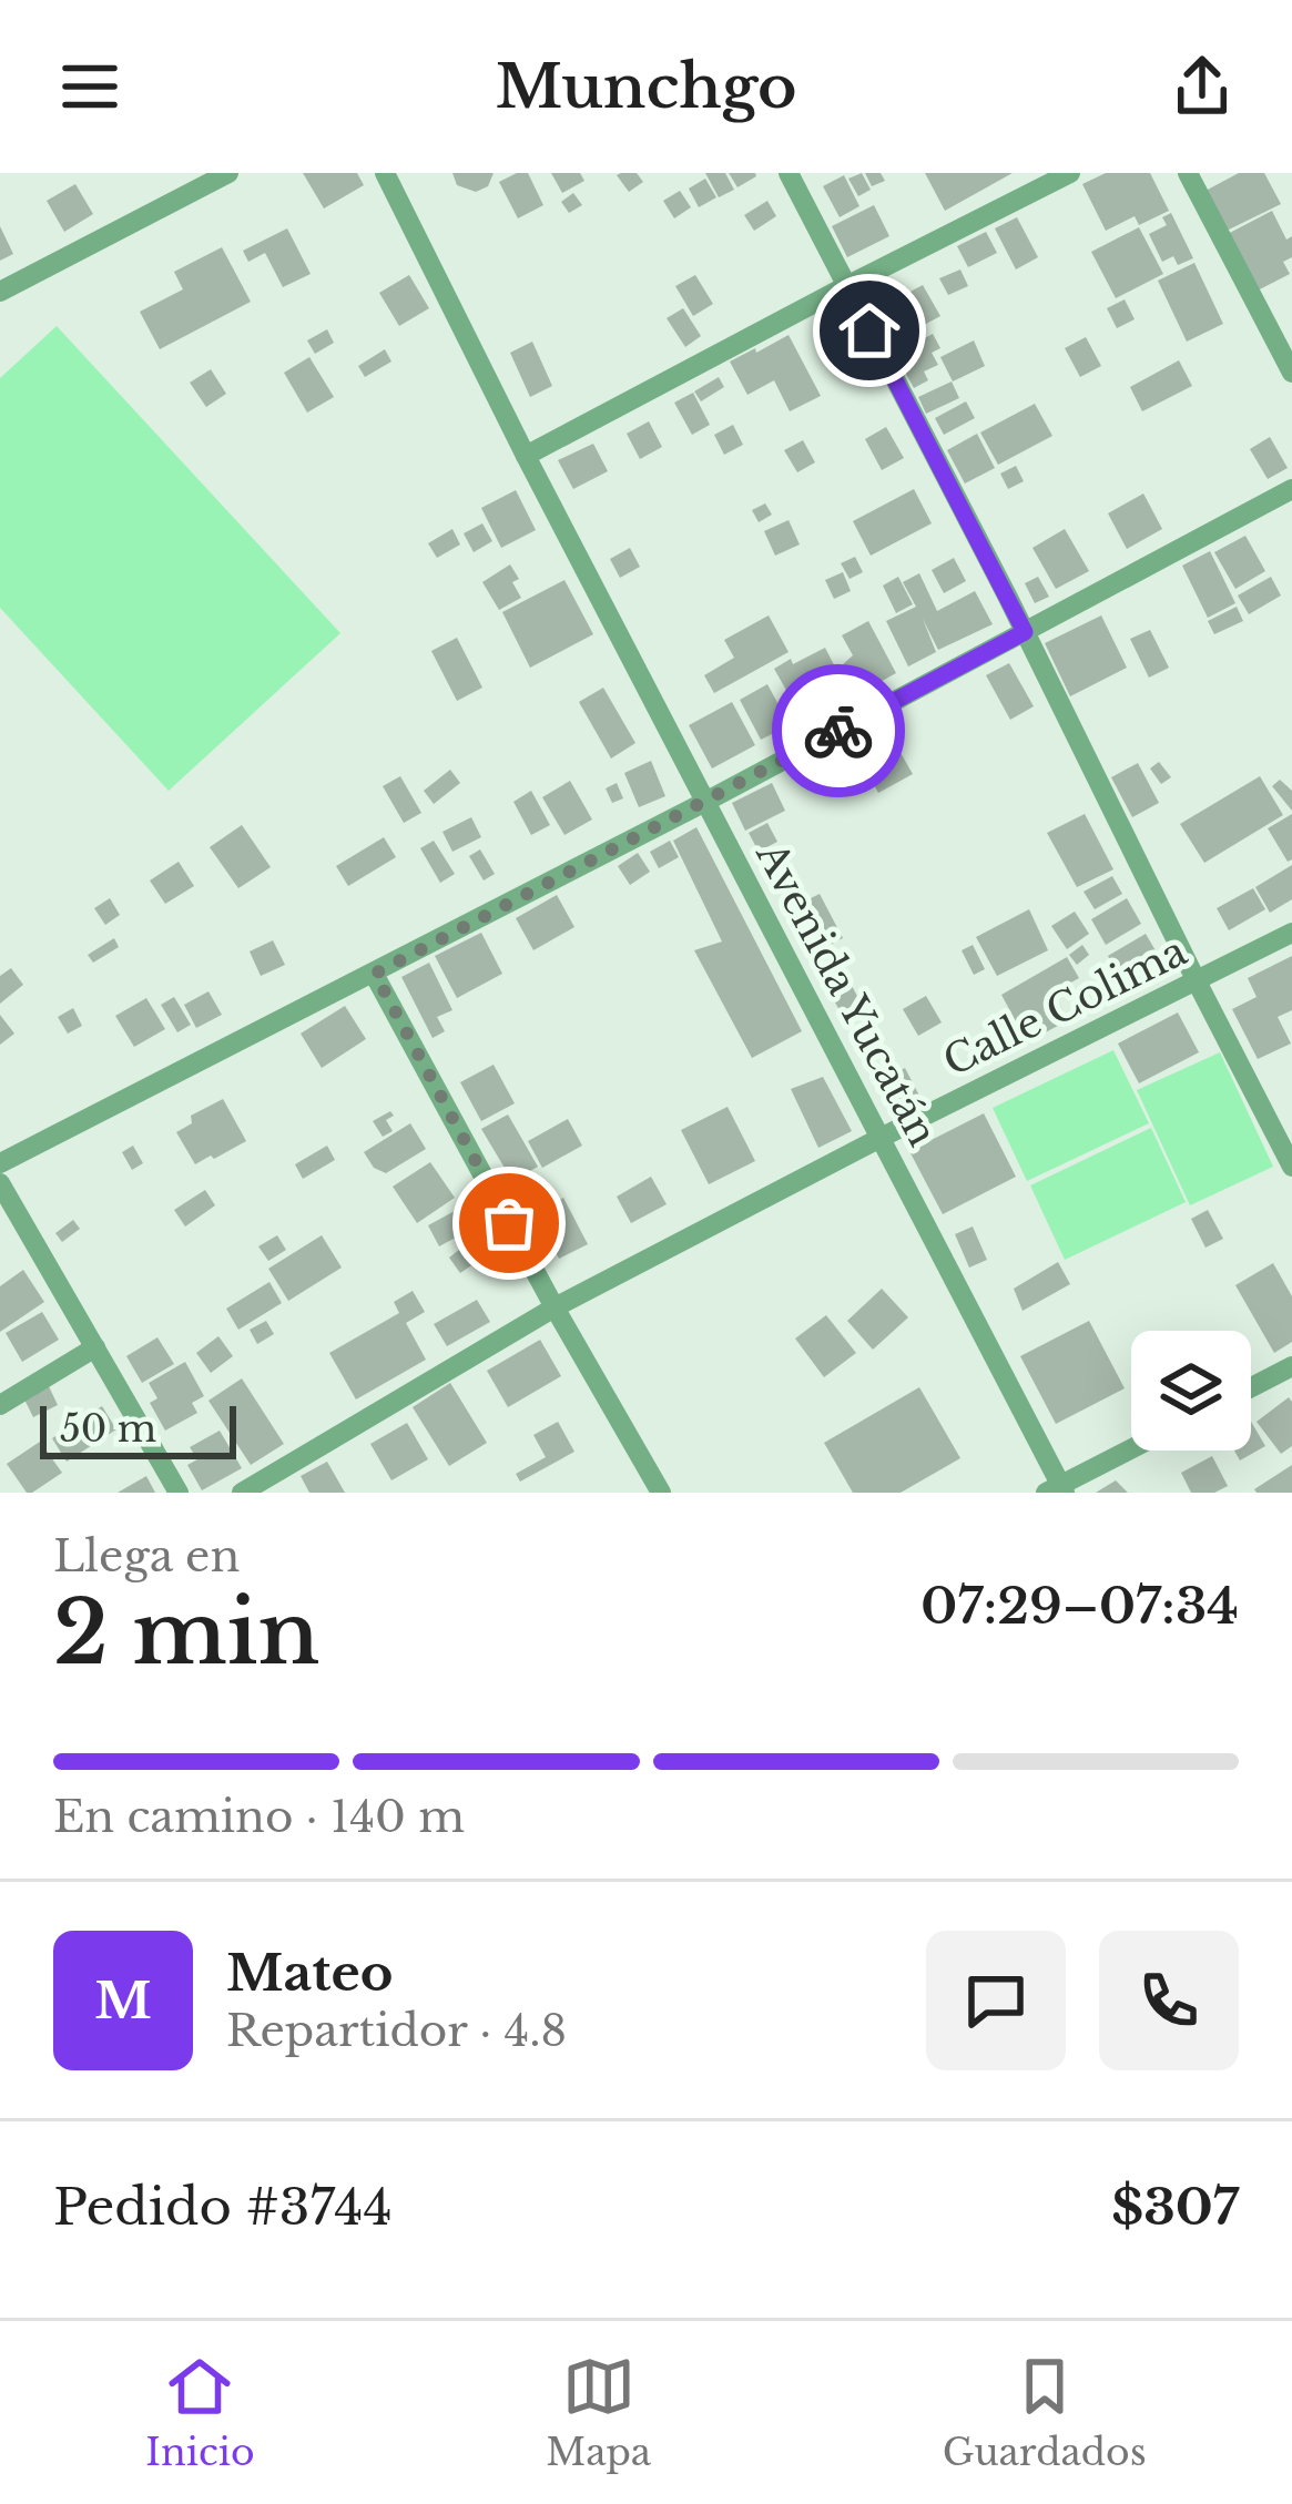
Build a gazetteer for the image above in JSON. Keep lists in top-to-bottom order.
{
  "streets": {
    "street": ["Avenida Yucatán", "Calle Colima"]
  },
  "crossings": [
    ["Avenida Yucatán", "Calle Colima"]
  ],
  "scale_bar": "50 m",
  "page": {
    "header": "Munchgo",
    "scale": "50 m",
    "heading": ["2 min", "Llega en", "07:29–07:34"],
    "panel": [
      "Mateo",
      "Repartidor · 4.8",
      "Pedido #3744",
      "$307"
    ],
    "bar": "En camino · 140 m",
    "round": "M",
    "tabs": ["Inicio", "Mapa", "Guardados"]
  }
}
